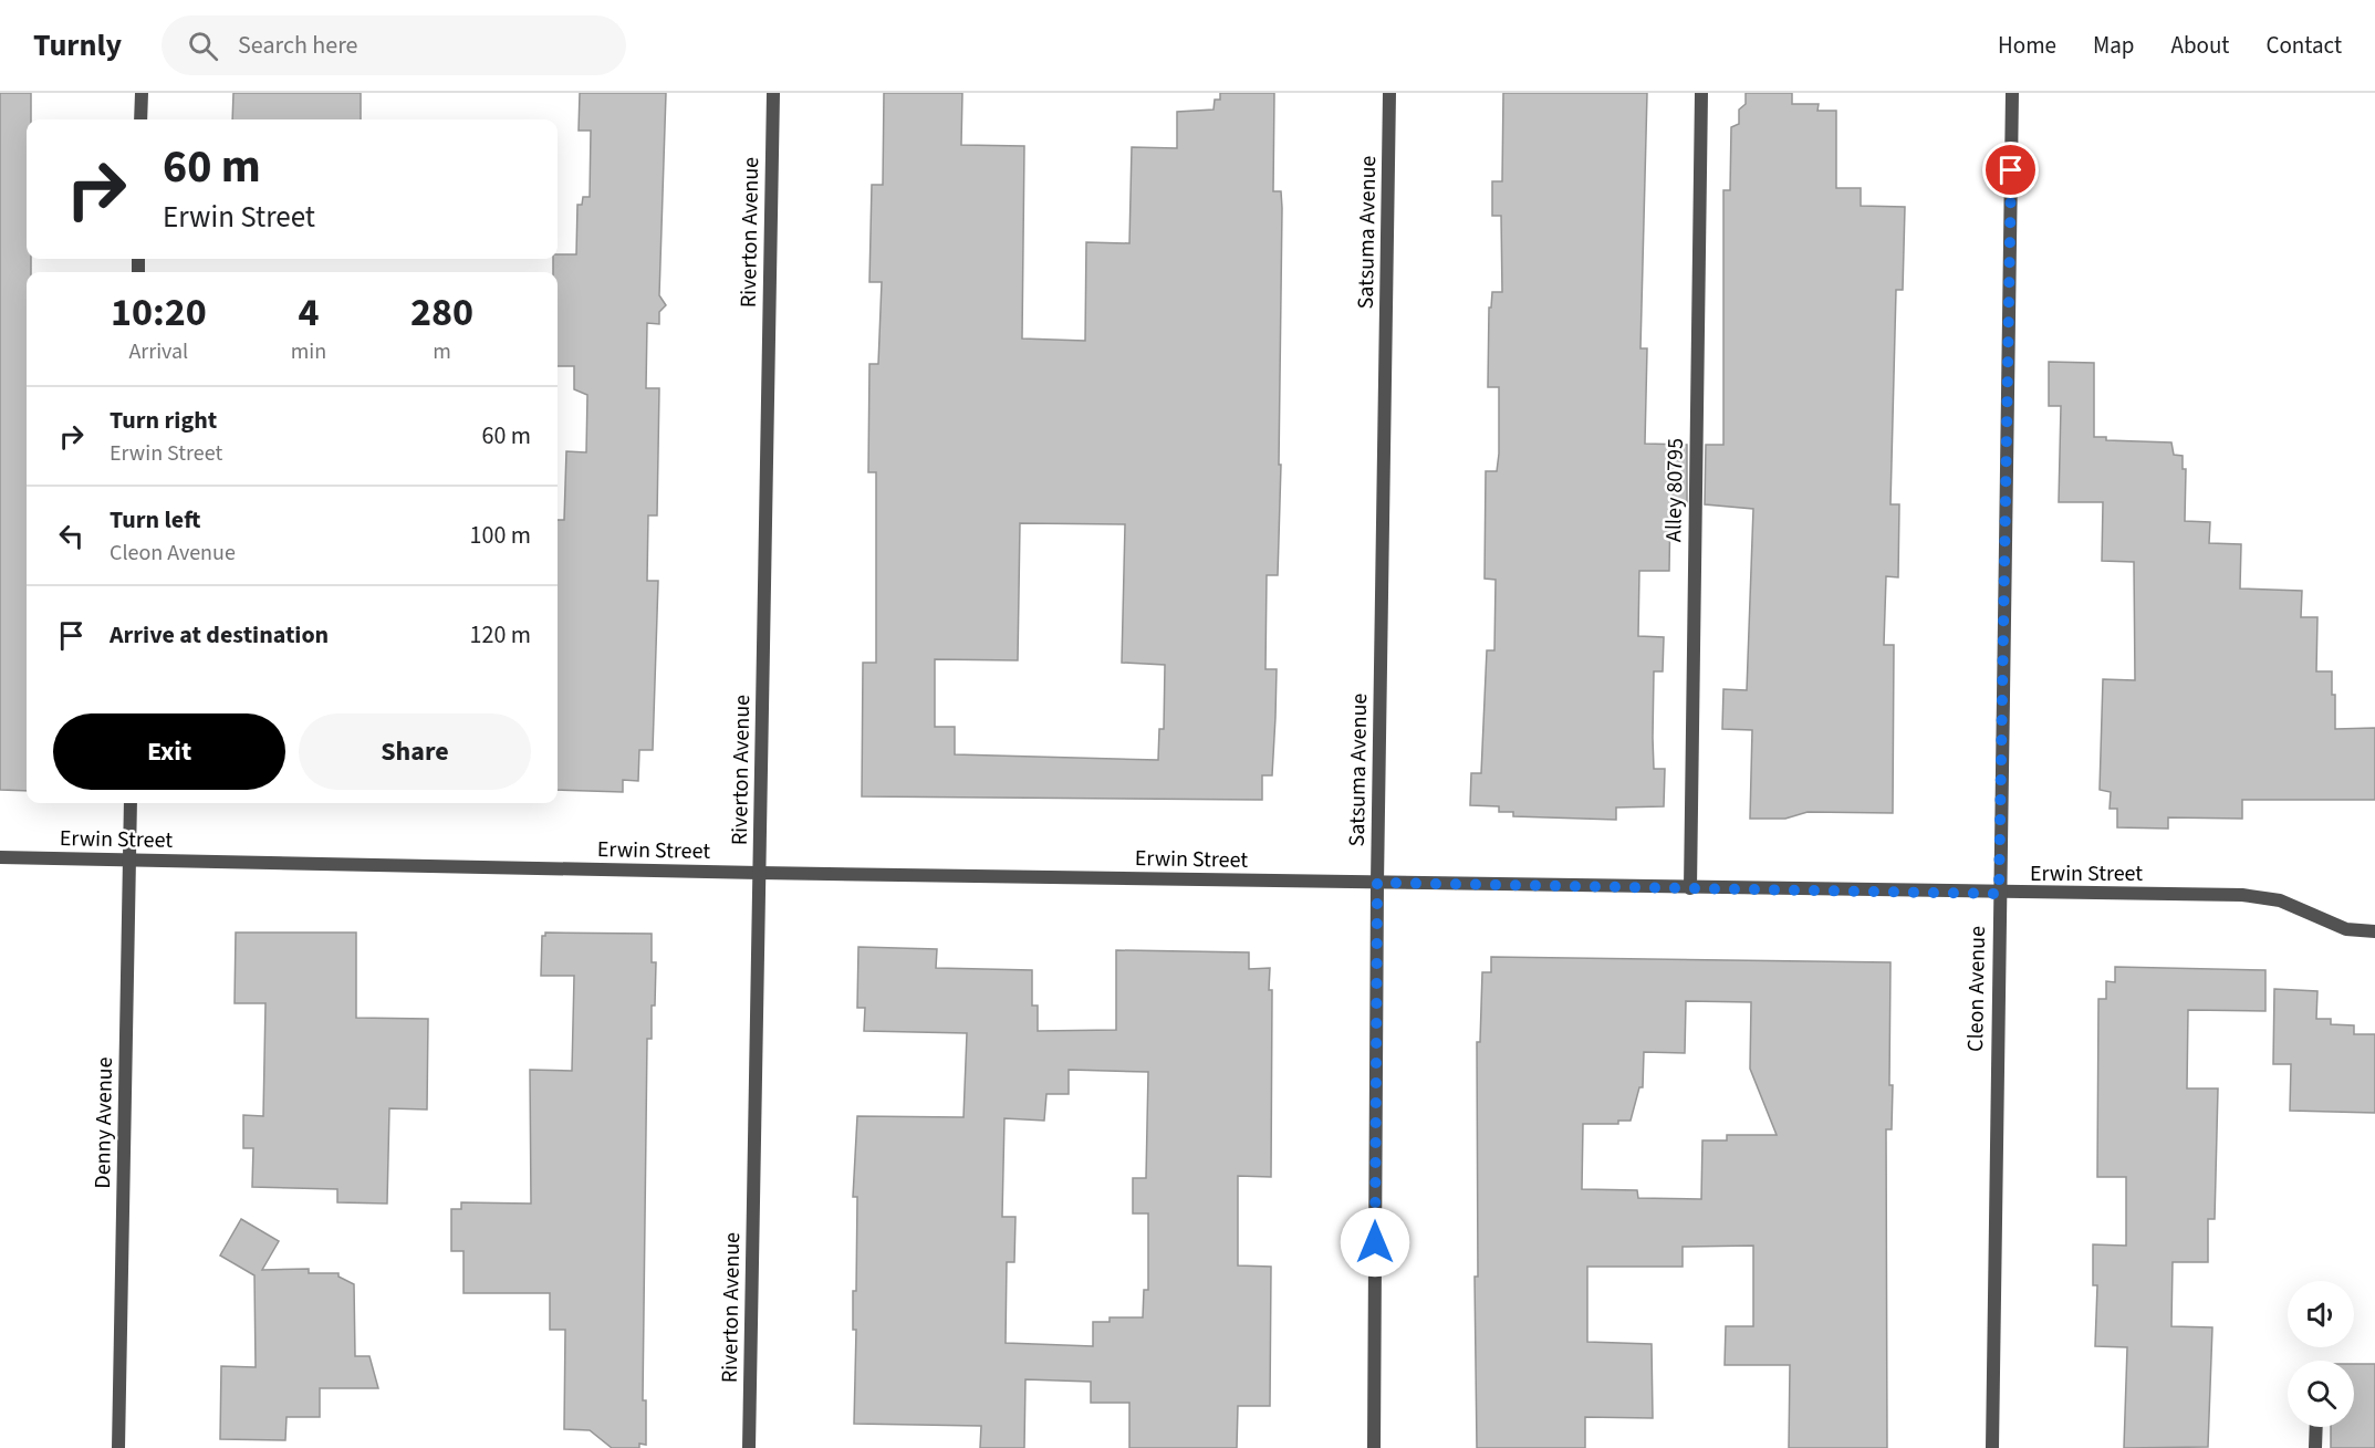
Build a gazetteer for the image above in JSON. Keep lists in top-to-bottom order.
{
  "streets": {
    "street": [
      "Riverton Avenue",
      "Satsuma Avenue",
      "Alley 80795",
      "Erwin Street",
      "Cleon Avenue",
      "Denny Avenue"
    ]
  },
  "crossings": [
    ["Riverton Avenue", "Erwin Street"],
    ["Satsuma Avenue", "Erwin Street"],
    ["Alley 80795", "Erwin Street"],
    ["Erwin Street", "Cleon Avenue"],
    ["Erwin Street", "Denny Avenue"]
  ],
  "page": {
    "header": "Turnly",
    "search": "Search here",
    "nav": [
      "Home",
      "Map",
      "About",
      "Contact"
    ],
    "turn": ["60 m", "Erwin Street"],
    "eta": [
      "10:20",
      "Arrival",
      "4",
      "min",
      "280",
      "m"
    ],
    "list": [
      {
        "name": "Turn right",
        "note": "Erwin Street",
        "value": "60 m"
      },
      {
        "name": "Turn left",
        "note": "Cleon Avenue",
        "value": "100 m"
      },
      {
        "name": "Arrive at destination",
        "value": "120 m"
      }
    ],
    "buttons": ["Exit", "Share"]
  }
}
